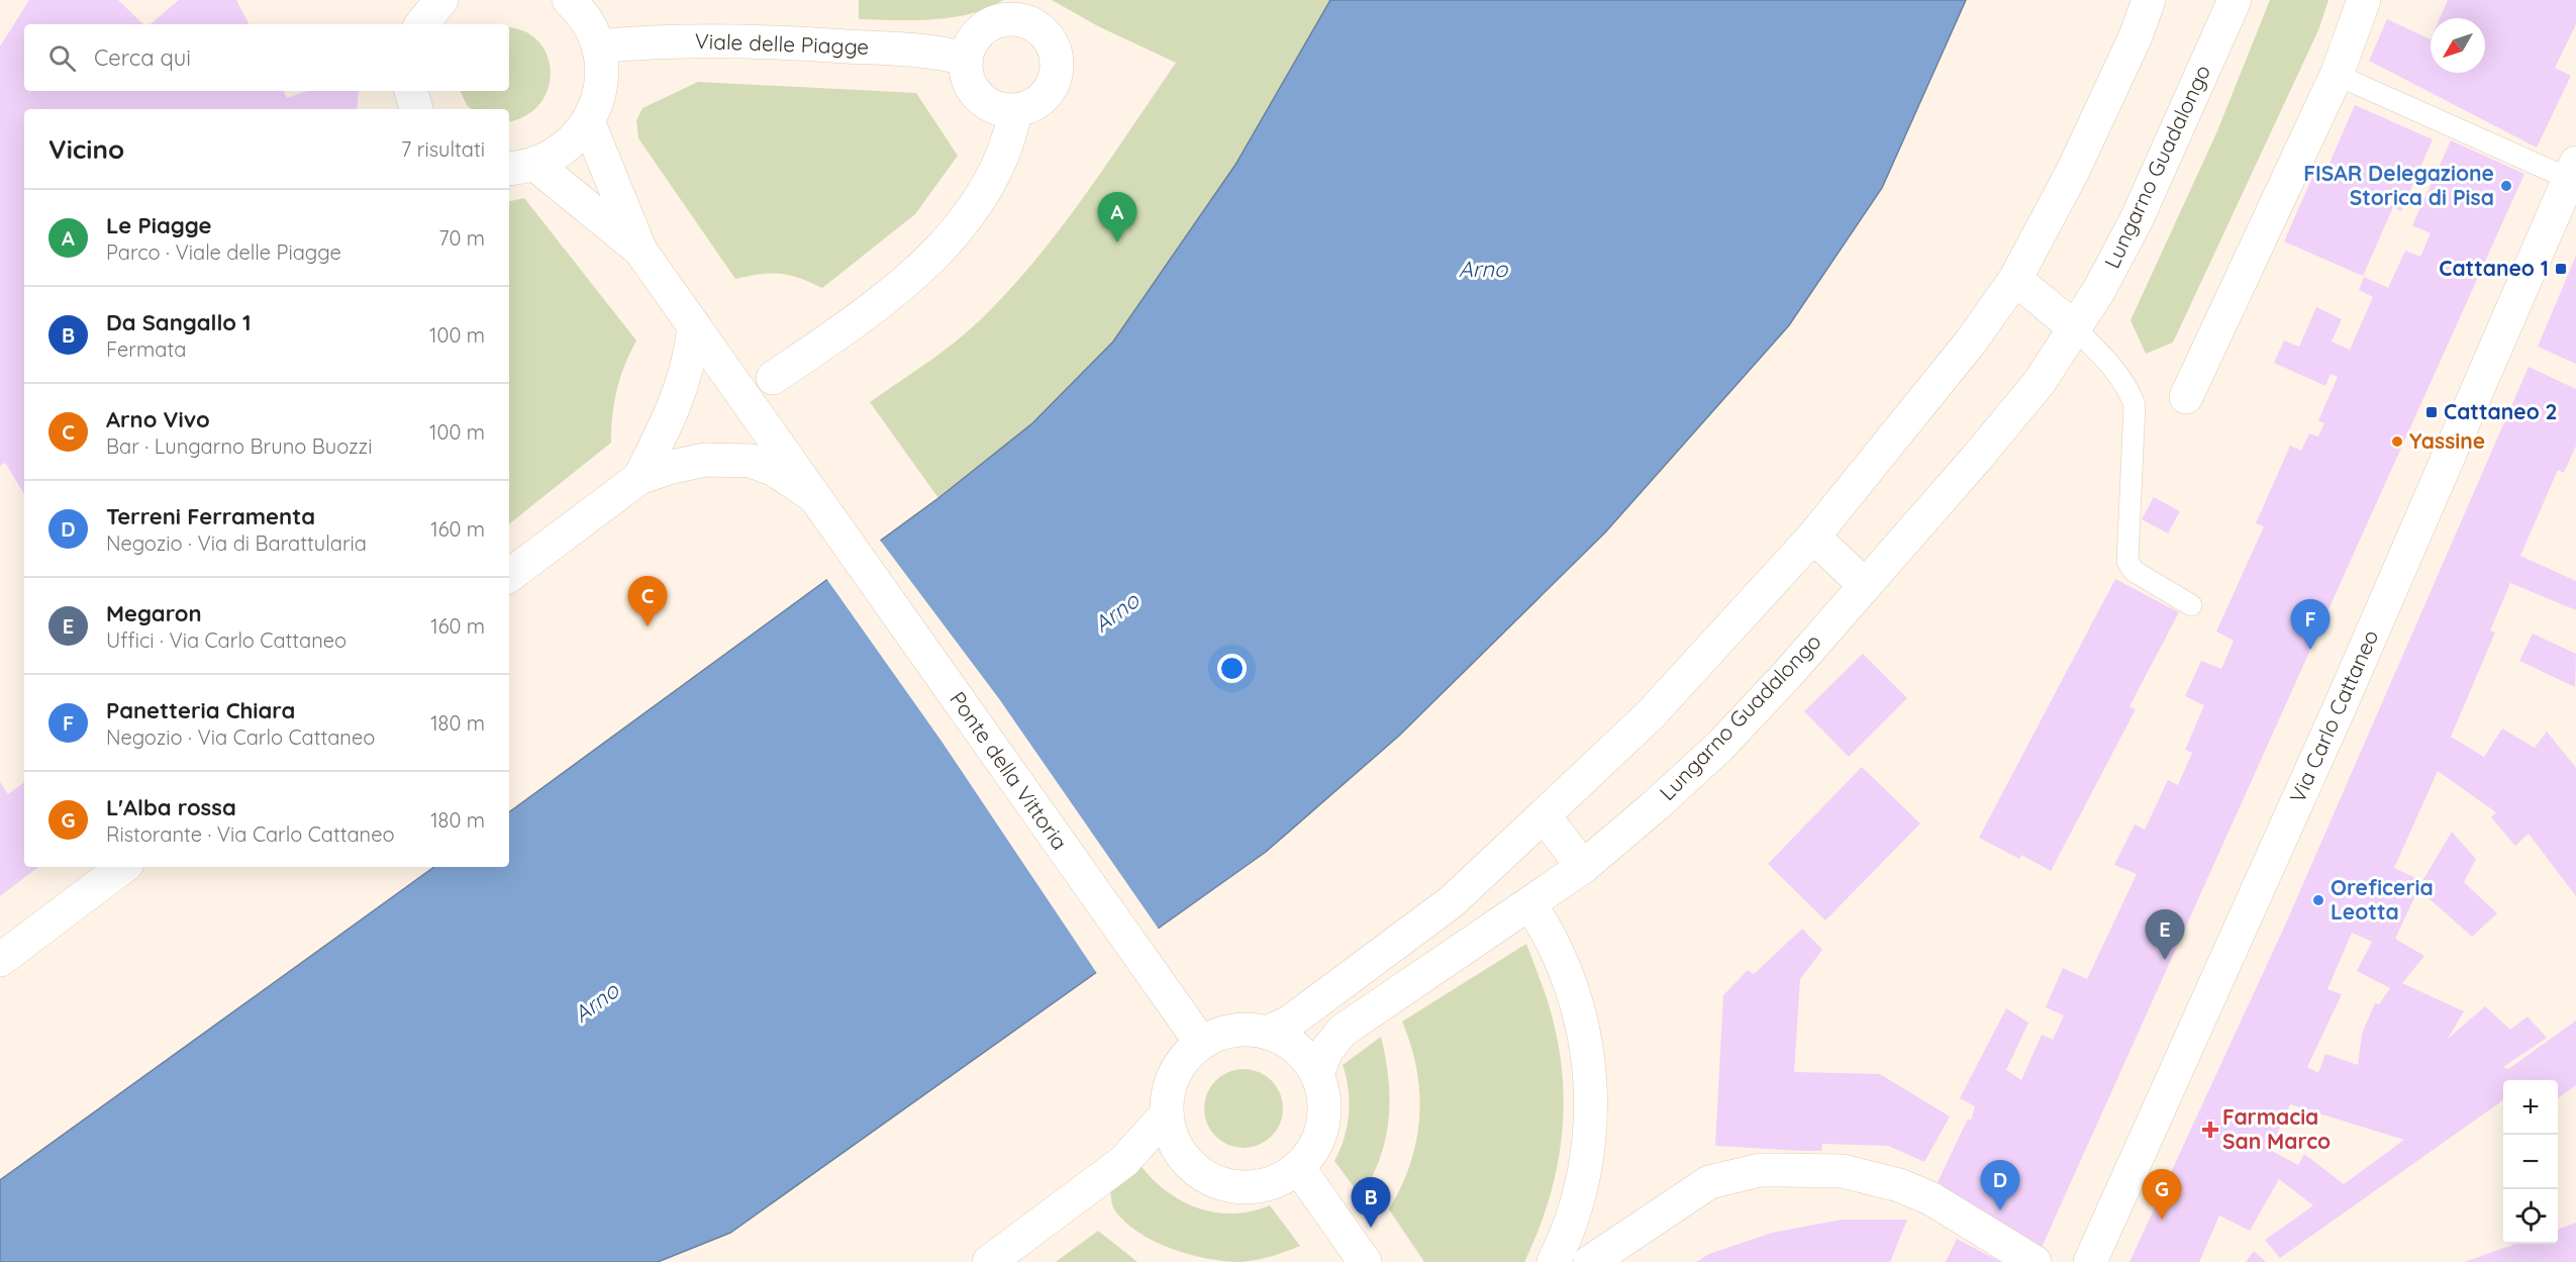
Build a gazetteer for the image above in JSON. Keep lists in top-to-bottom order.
{
  "streets": {
    "street": [
      "Viale delle Piagge",
      "Lungarno Guadalongo",
      "Via Carlo Cattaneo",
      "Ponte della Vittoria"
    ]
  },
  "crossings": [
    ["Lungarno Guadalongo", "Ponte della Vittoria"]
  ],
  "water": ["Arno"],
  "places": {
    "other": ["FISAR Delegazione Storica di Pisa", "Yassine", "Oreficeria Leotta"],
    "transit": ["Cattaneo 1", "Cattaneo 2"],
    "health": ["Farmacia San Marco"]
  },
  "north": "bottom left",
  "page": {
    "search": "Cerca qui",
    "heading": ["Vicino", "7 risultati"],
    "list": [
      {
        "mark": "A",
        "name": "Le Piagge",
        "note": "Parco · Viale delle Piagge",
        "value": "70 m"
      },
      {
        "mark": "B",
        "name": "Da Sangallo 1",
        "note": "Fermata",
        "value": "100 m"
      },
      {
        "mark": "C",
        "name": "Arno Vivo",
        "note": "Bar · Lungarno Bruno Buozzi",
        "value": "100 m"
      },
      {
        "mark": "D",
        "name": "Terreni Ferramenta",
        "note": "Negozio · Via di Barattularia",
        "value": "160 m"
      },
      {
        "mark": "E",
        "name": "Megaron",
        "note": "Uffici · Via Carlo Cattaneo",
        "value": "160 m"
      },
      {
        "mark": "F",
        "name": "Panetteria Chiara",
        "note": "Negozio · Via Carlo Cattaneo",
        "value": "180 m"
      },
      {
        "mark": "G",
        "name": "L'Alba rossa",
        "note": "Ristorante · Via Carlo Cattaneo",
        "value": "180 m"
      }
    ],
    "pins": [
      "A",
      "C",
      "F",
      "E",
      "D",
      "G",
      "B"
    ],
    "map_buttons": ["+", "−"]
  }
}
